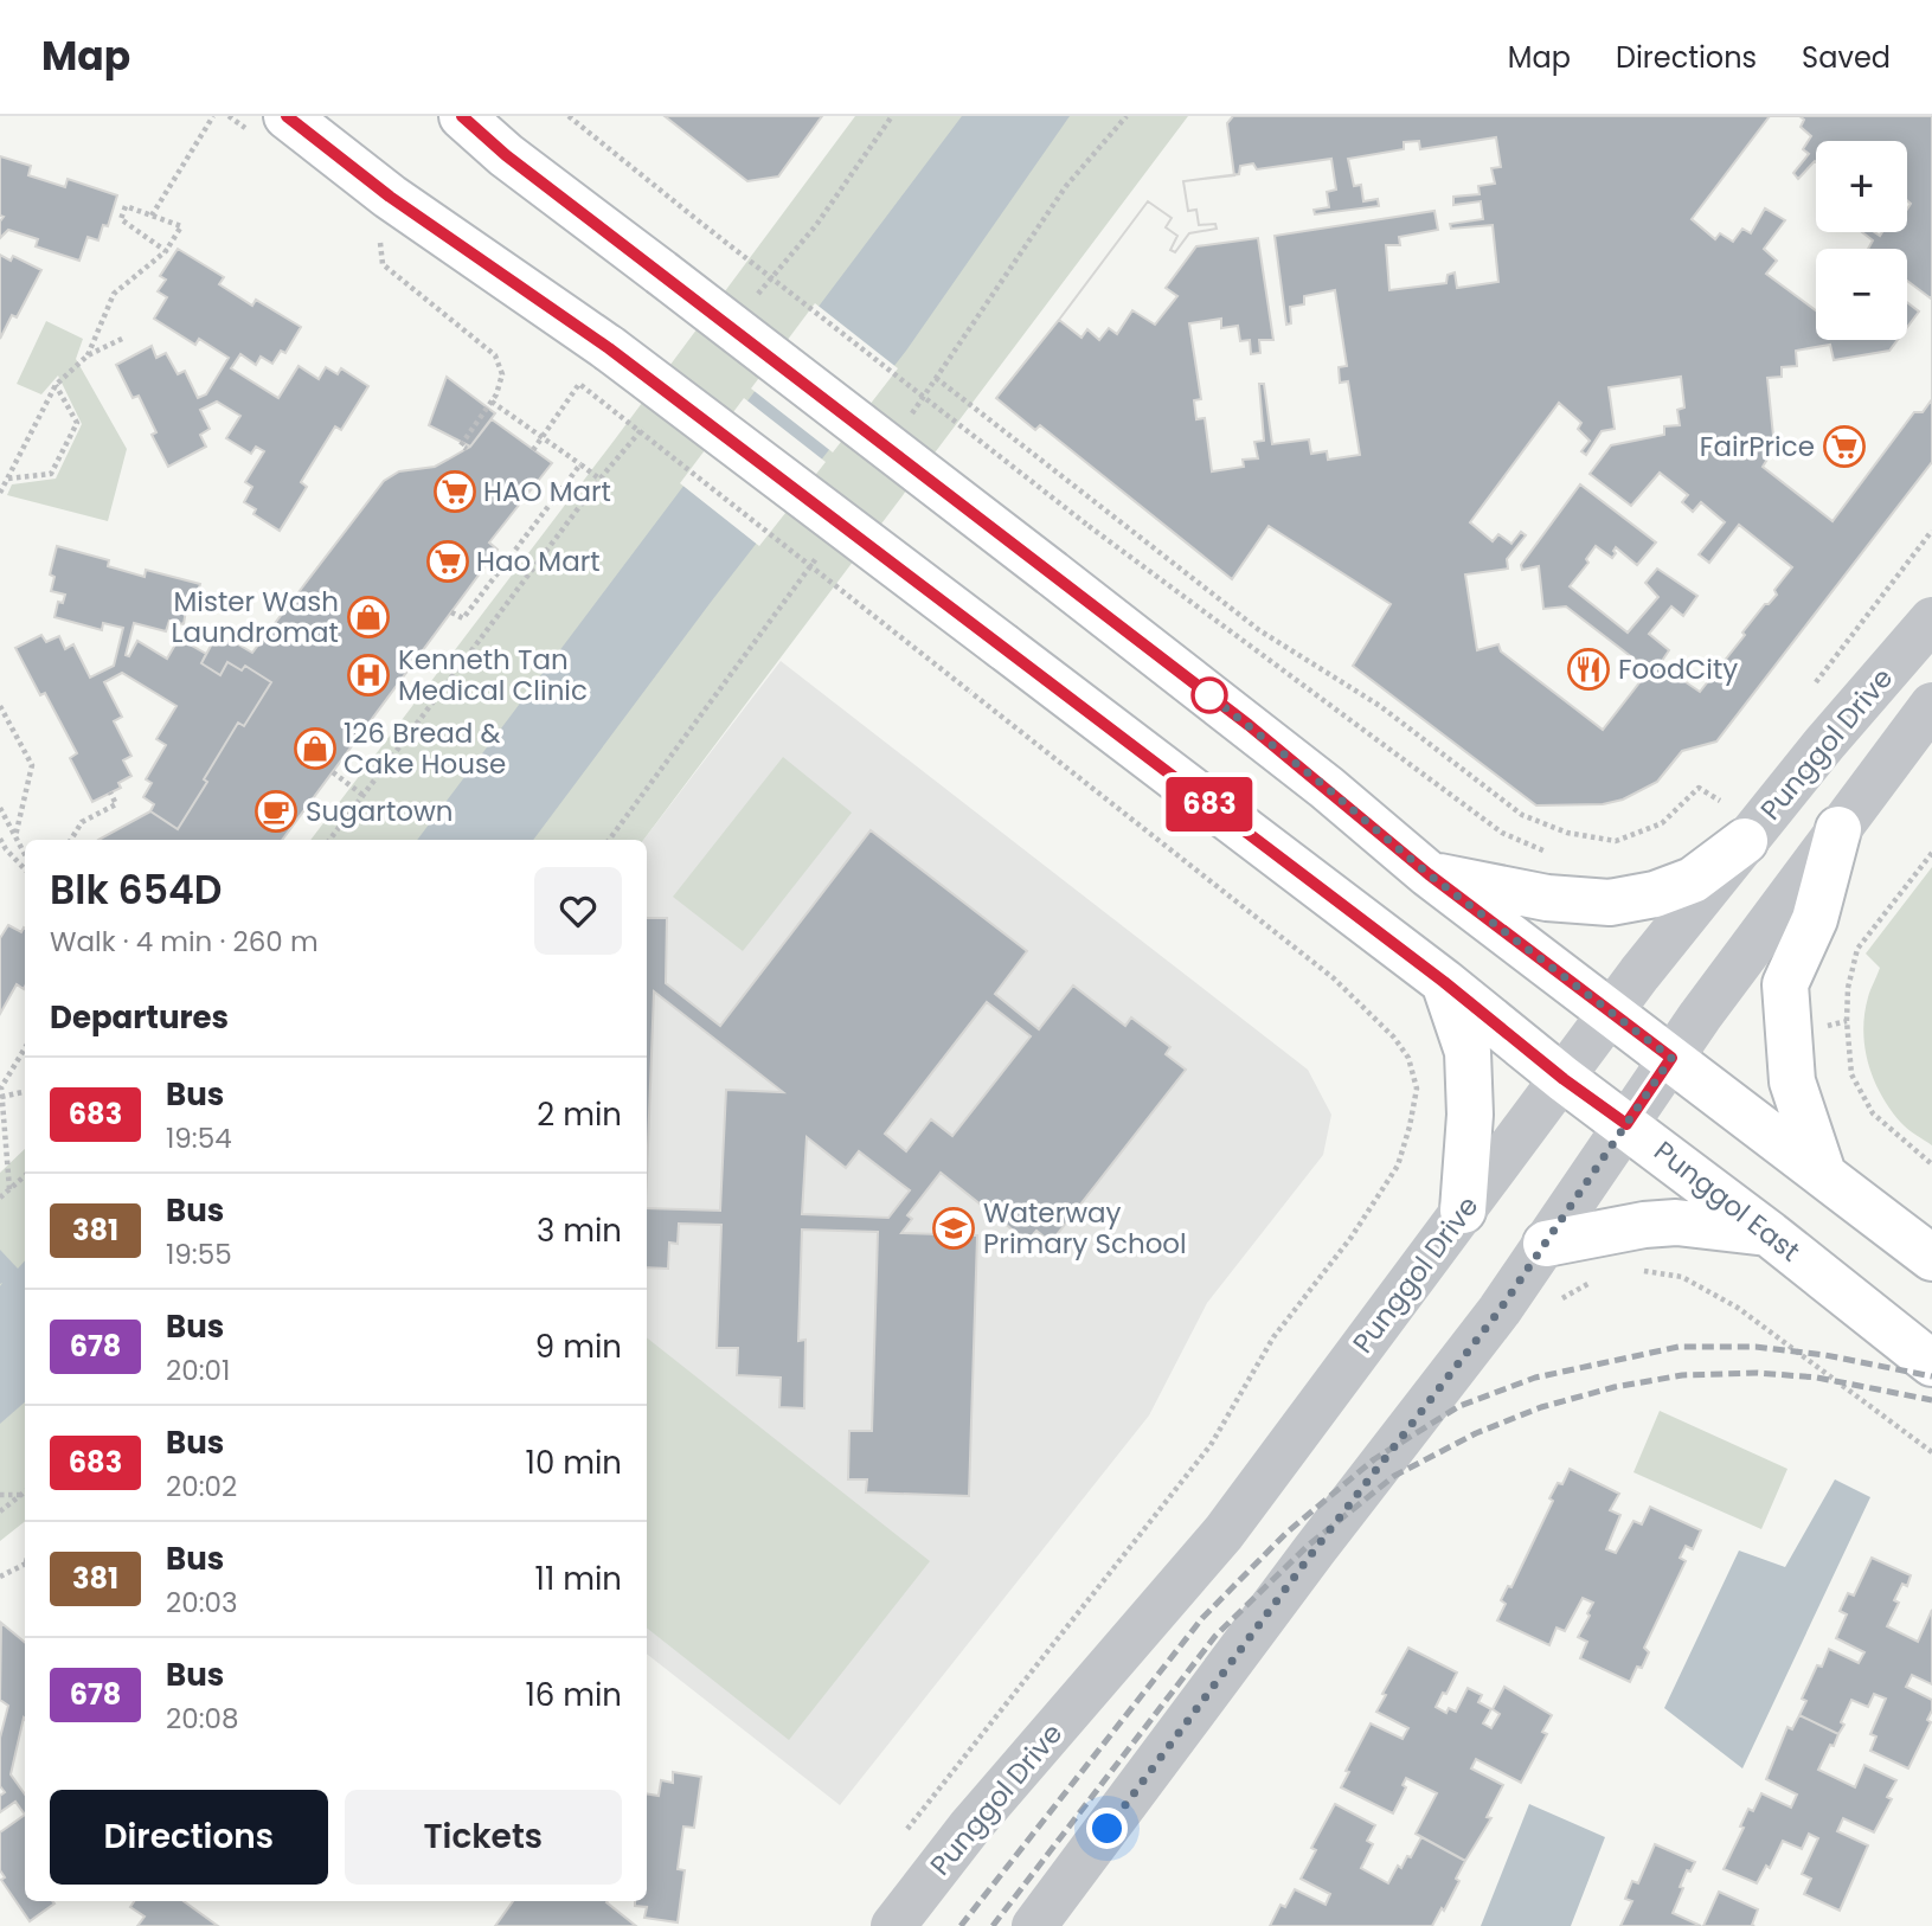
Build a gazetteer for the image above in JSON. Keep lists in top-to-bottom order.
{
  "streets": {
    "main road": ["Punggol East"],
    "street": ["Punggol Drive"]
  },
  "crossings": [
    ["Punggol Drive", "Punggol East"]
  ],
  "places": {
    "supermarket": ["FairPrice", "HAO Mart", "Hao Mart"],
    "shop": ["Mister Wash Laundromat", "126 Bread & Cake House"],
    "restaurant": ["FoodCity"],
    "hospital": ["Kenneth Tan Medical Clinic"],
    "cafe": ["Sugartown"],
    "school or university": ["Waterway Primary School"]
  },
  "lines": ["bus line 683"],
  "page": {
    "header": "Map",
    "nav": ["Map", "Directions", "Saved"],
    "on_map": "683",
    "map_buttons": ["+", "−"],
    "heading": [
      ["Blk 654D", "Walk · 4 min · 260 m"],
      "Departures"
    ],
    "list": [
      {
        "mark": "683",
        "name": "Bus",
        "note": "19:54",
        "value": "2 min"
      },
      {
        "mark": "381",
        "name": "Bus",
        "note": "19:55",
        "value": "3 min"
      },
      {
        "mark": "678",
        "name": "Bus",
        "note": "20:01",
        "value": "9 min"
      },
      {
        "mark": "683",
        "name": "Bus",
        "note": "20:02",
        "value": "10 min"
      },
      {
        "mark": "381",
        "name": "Bus",
        "note": "20:03",
        "value": "11 min"
      },
      {
        "mark": "678",
        "name": "Bus",
        "note": "20:08",
        "value": "16 min"
      }
    ],
    "buttons": ["Directions", "Tickets"]
  }
}
